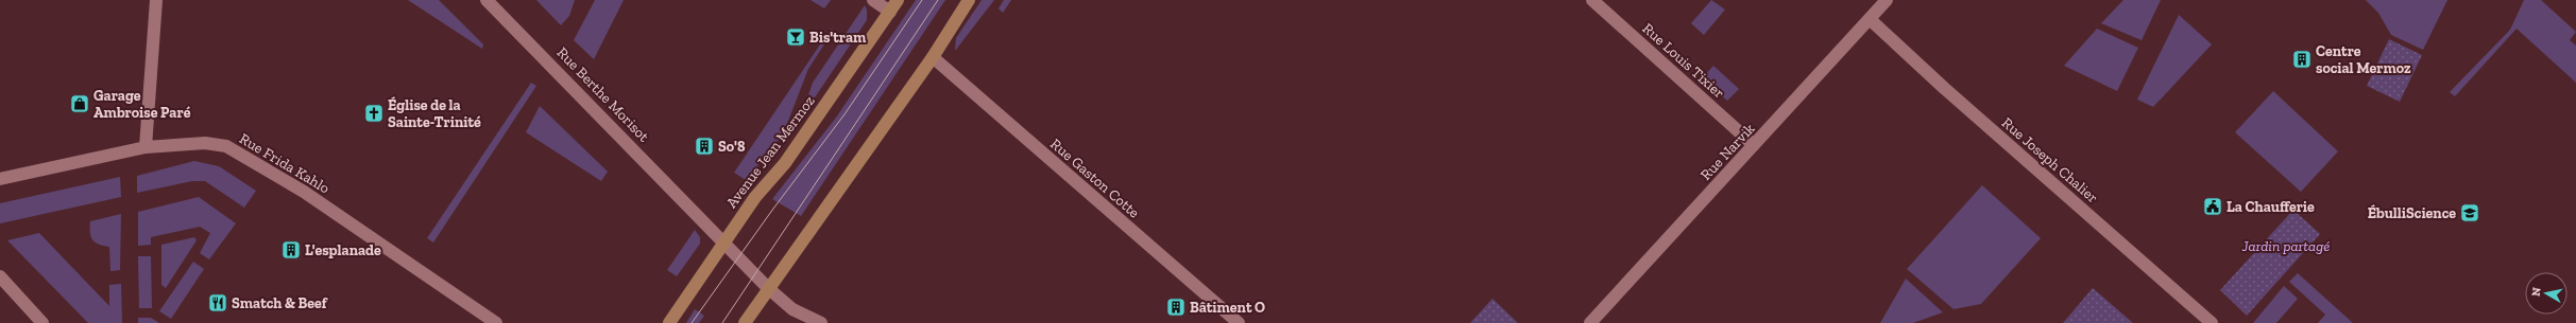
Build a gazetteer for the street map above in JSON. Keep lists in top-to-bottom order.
{
  "streets": {
    "main road": ["Avenue Jean Mermoz"],
    "street": [
      "Rue Louis Tixier",
      "Rue Berthe Morisot",
      "Rue Narvik",
      "Rue Joseph Chalier",
      "Rue Frida Kahlo",
      "Rue Gaston Cotte"
    ]
  },
  "crossings": [
    ["Rue Louis Tixier", "Rue Narvik"],
    ["Rue Berthe Morisot", "Avenue Jean Mermoz"],
    ["Rue Narvik", "Rue Joseph Chalier"]
  ],
  "parks": ["Jardin partagé"],
  "places": {
    "bar": ["Bis'tram"],
    "building": [
      "Centre social Mermoz",
      "So'8",
      "L'esplanade",
      "Bâtiment O"
    ],
    "shop": ["Garage Ambroise Paré"],
    "church": ["Église de la Sainte-Trinité"],
    "public building": ["La Chaufferie"],
    "school or university": ["ÉbulliScience"],
    "restaurant": ["Smatch & Beef"]
  },
  "north": "left"
}
